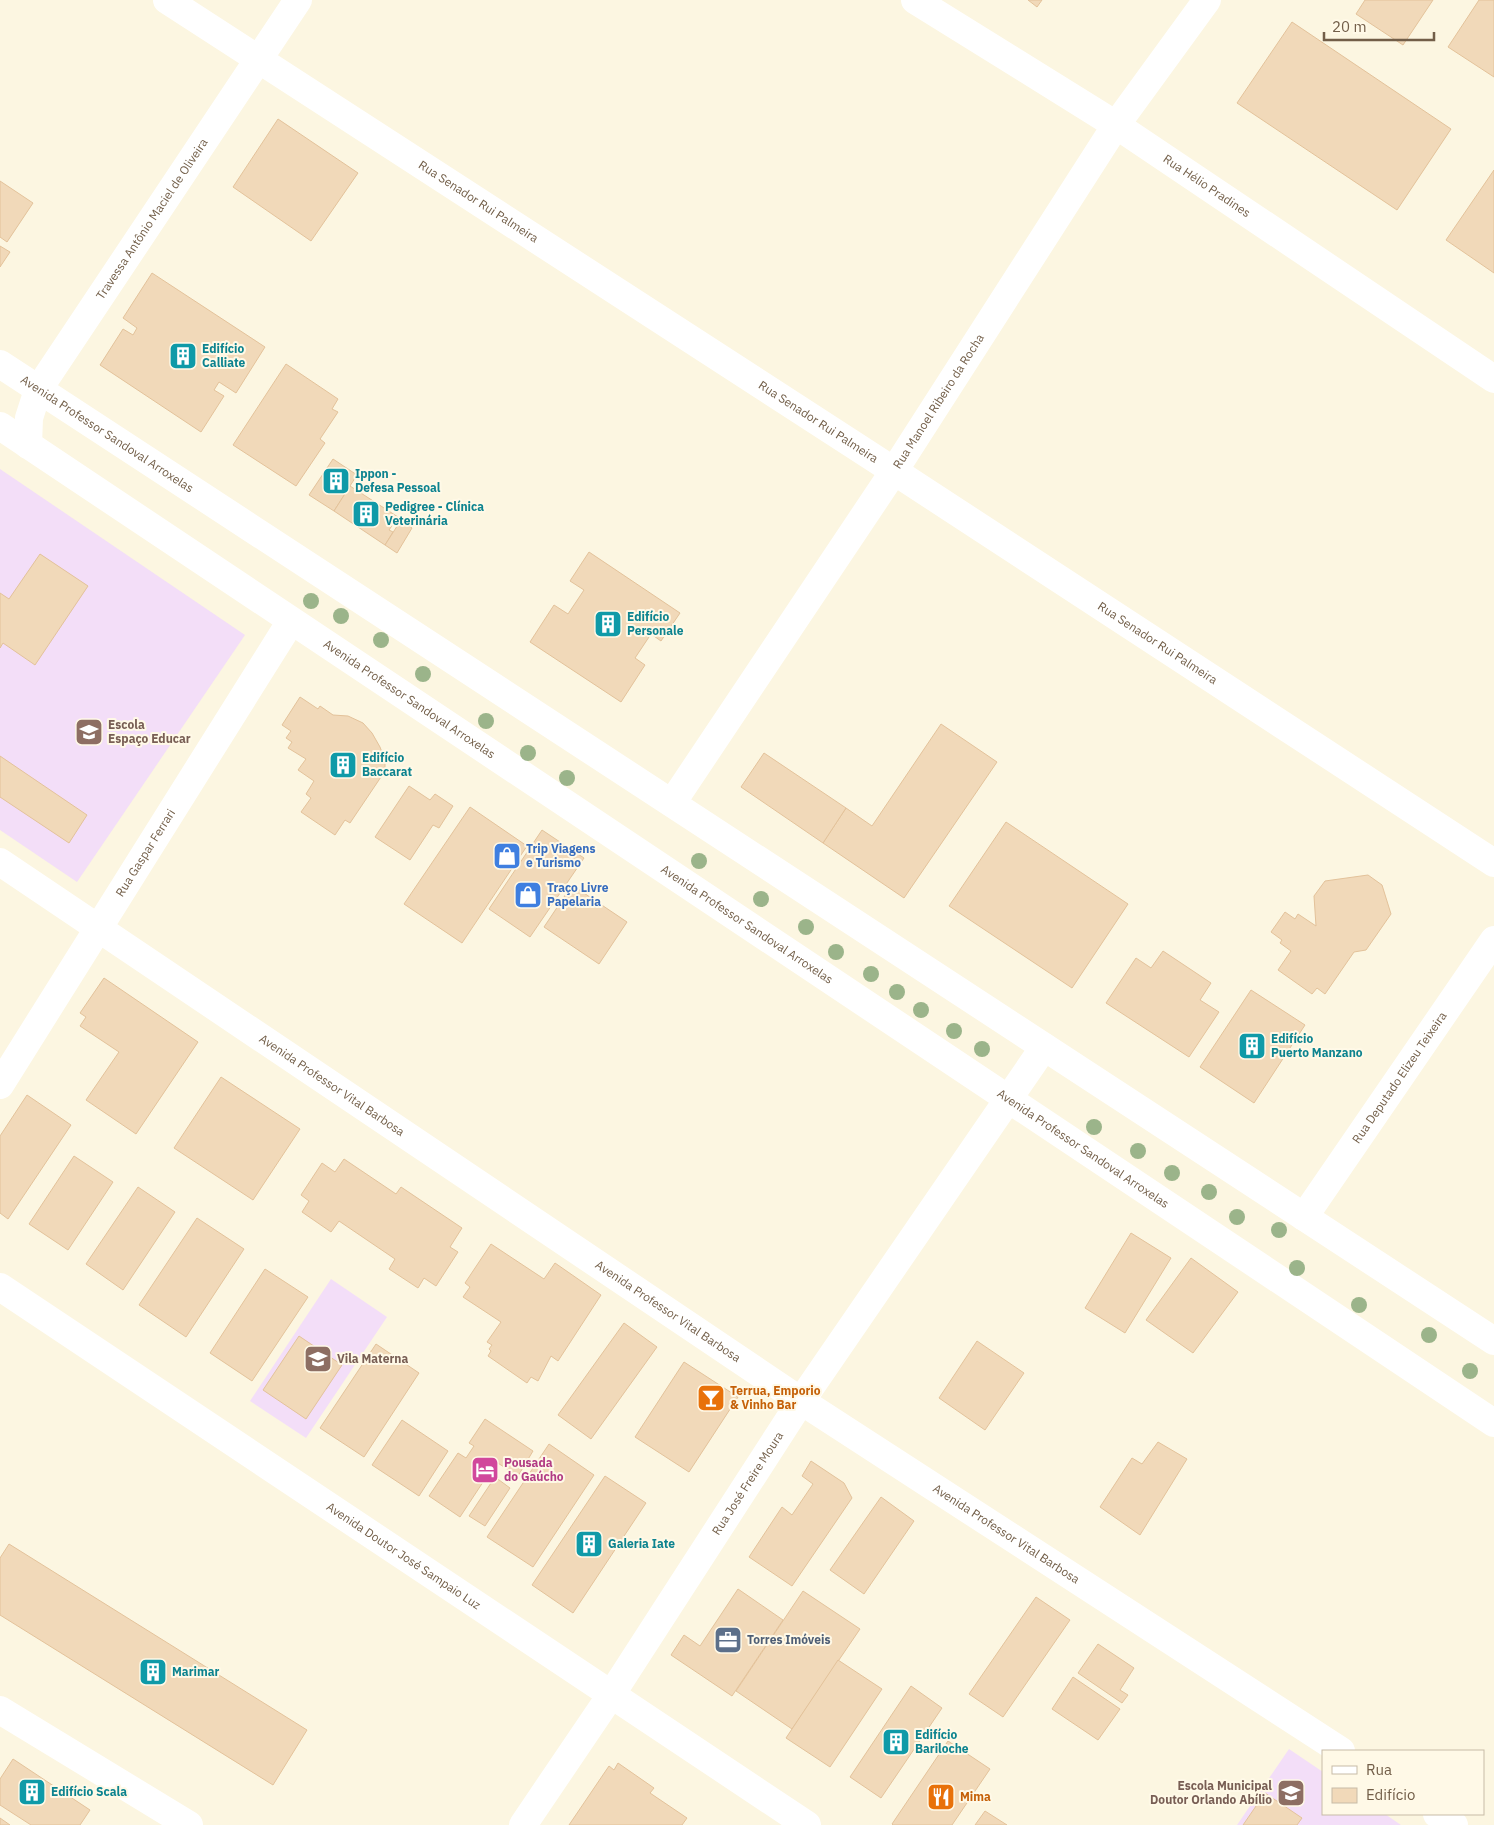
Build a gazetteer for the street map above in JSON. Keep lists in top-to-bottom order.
{
  "streets": {
    "street": [
      "Rua Hélio Pradines",
      "Rua Senador Rui Palmeira",
      "Travessa Antônio Maciel de Oliveira",
      "Rua Manoel Ribeiro da Rocha",
      "Avenida Professor Sandoval Arroxelas",
      "Rua Gaspar Ferrari",
      "Rua Deputado Elizeu Teixeira",
      "Avenida Professor Vital Barbosa",
      "Rua José Freire Moura",
      "Avenida Doutor José Sampaio Luz"
    ]
  },
  "crossings": [
    ["Rua Hélio Pradines", "Rua Manoel Ribeiro da Rocha"],
    ["Rua Senador Rui Palmeira", "Travessa Antônio Maciel de Oliveira"],
    ["Rua Senador Rui Palmeira", "Rua Manoel Ribeiro da Rocha"],
    ["Travessa Antônio Maciel de Oliveira", "Avenida Professor Sandoval Arroxelas"],
    ["Rua Manoel Ribeiro da Rocha", "Avenida Professor Sandoval Arroxelas"],
    ["Avenida Professor Sandoval Arroxelas", "Rua Gaspar Ferrari"],
    ["Avenida Professor Sandoval Arroxelas", "Rua Deputado Elizeu Teixeira"],
    ["Avenida Professor Sandoval Arroxelas", "Rua José Freire Moura"],
    ["Rua Gaspar Ferrari", "Avenida Professor Vital Barbosa"],
    ["Avenida Professor Vital Barbosa", "Rua José Freire Moura"],
    ["Rua José Freire Moura", "Avenida Doutor José Sampaio Luz"]
  ],
  "places": {
    "building": [
      "Edifício Calliate",
      "Ippon - Defesa Pessoal",
      "Pedigree - Clínica Veterinária",
      "Edifício Personale",
      "Edifício Baccarat",
      "Edifício Puerto Manzano",
      "Galeria Iate",
      "Marimar",
      "Edifício Bariloche",
      "Edifício Scala"
    ],
    "school or university": ["Escola Espaço Educar", "Vila Materna", "Escola Municipal Doutor Orlando Abílio"],
    "shop": ["Trip Viagens e Turismo", "Traço Livre Papelaria"],
    "bar": ["Terrua, Emporio & Vinho Bar"],
    "hotel": ["Pousada do Gaúcho"],
    "office": ["Torres Imóveis"],
    "restaurant": ["Mima"]
  },
  "legend": ["Rua", "Edifício"],
  "scale_bar": "20 m"
}
